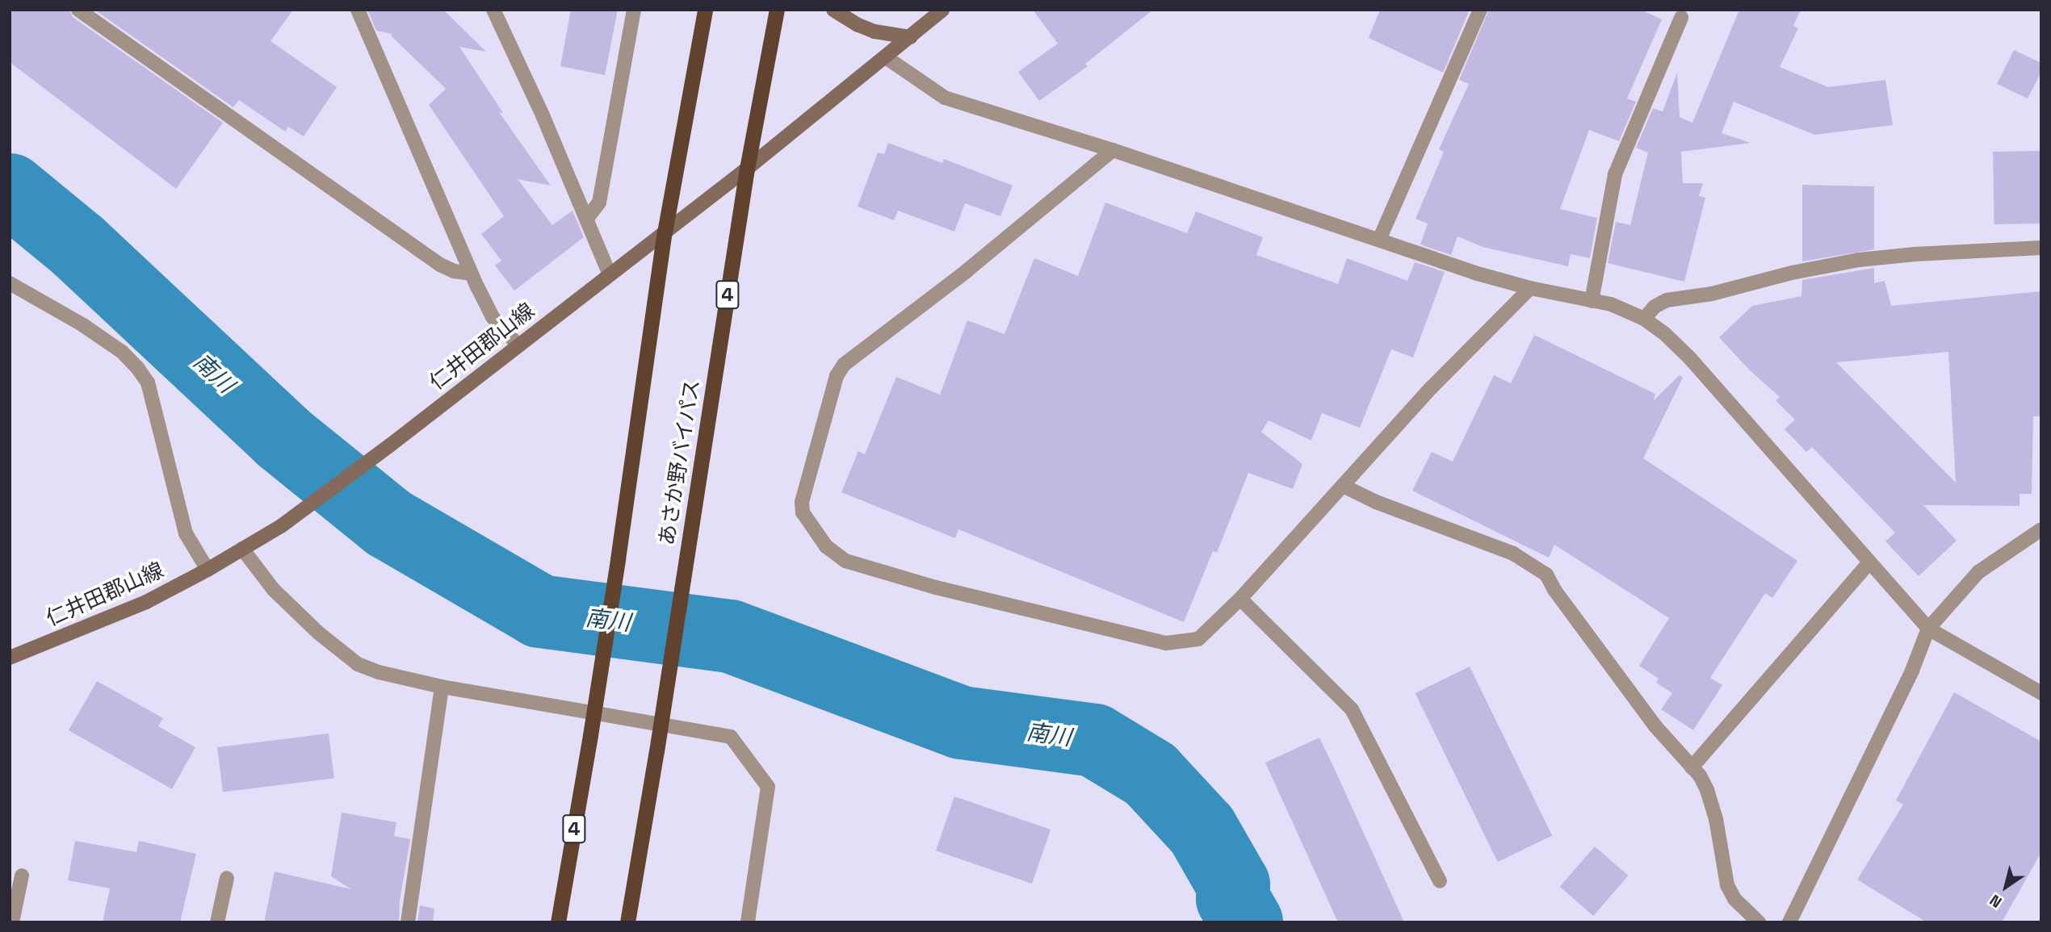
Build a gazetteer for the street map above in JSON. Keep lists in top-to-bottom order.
{
  "streets": {
    "highway": ["4", "あさか野バイパス"],
    "main road": ["仁井田郡山線"]
  },
  "crossings": [
    ["4", "仁井田郡山線"],
    ["仁井田郡山線", "あさか野バイパス"]
  ],
  "water": ["南川"],
  "north": "bottom left"
}
